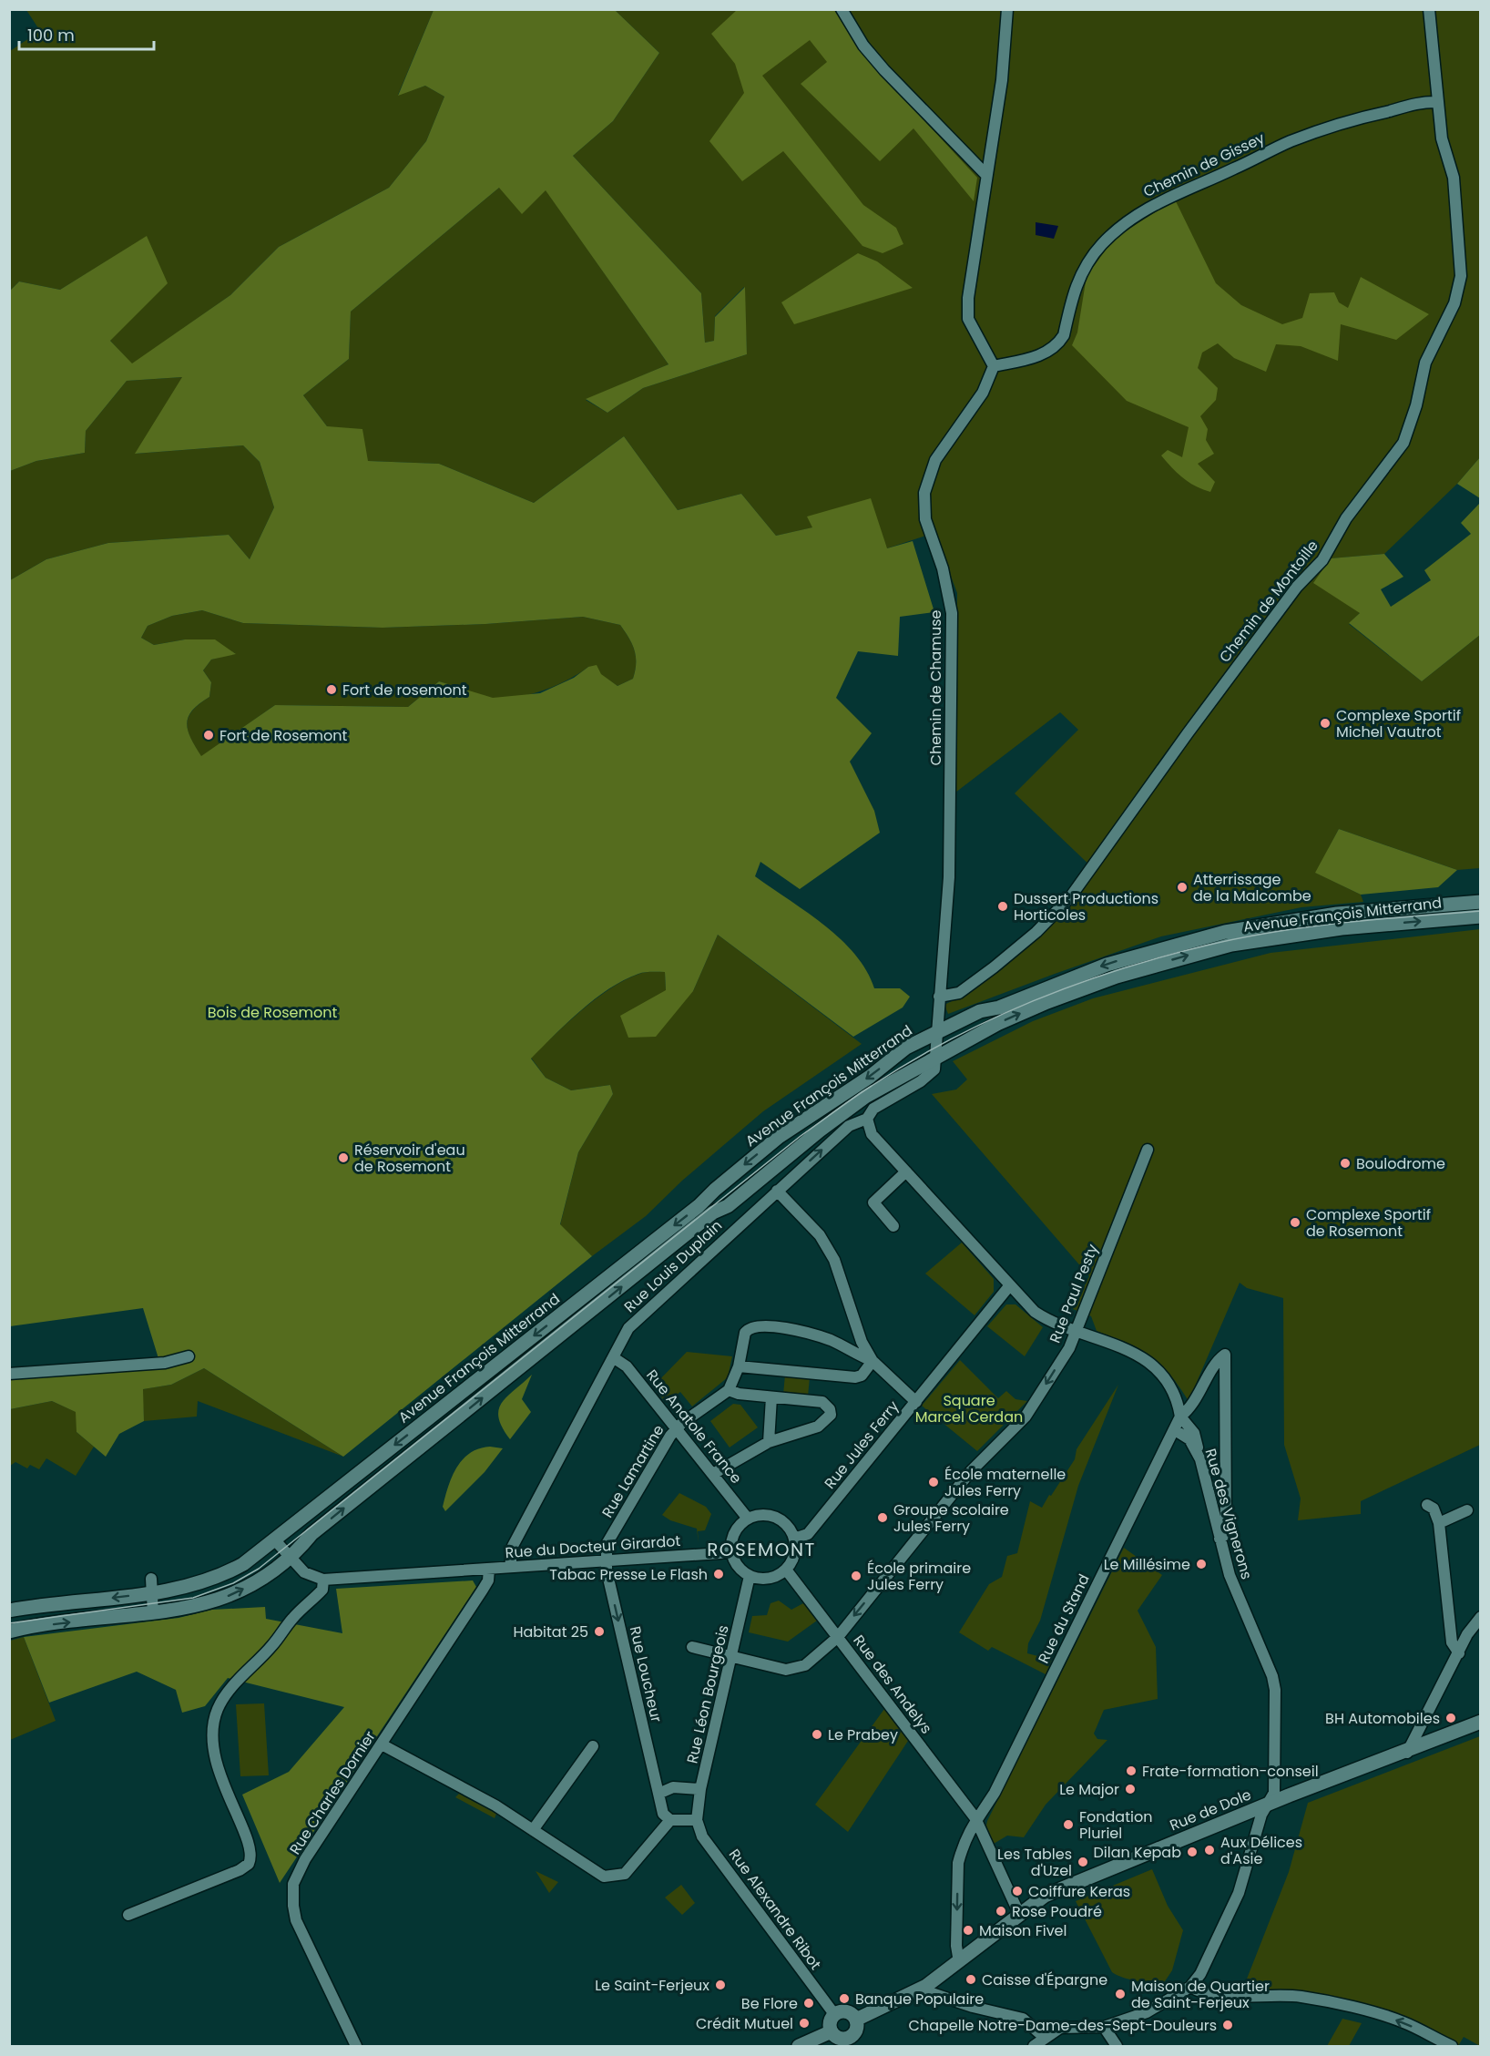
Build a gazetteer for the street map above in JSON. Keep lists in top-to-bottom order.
{
  "streets": {
    "main road": ["Avenue François Mitterrand", "Rue de Dole"],
    "street": [
      "Chemin de Gissey",
      "Chemin de Montoille",
      "Chemin de Chamuse",
      "Rue Louis Duplain",
      "Rue Paul Pesty",
      "Rue Anatole France",
      "Rue Jules Ferry",
      "Rue Lamartine",
      "Rue des Vignerons",
      "Rue du Docteur Girardot",
      "Rue du Stand",
      "Rue Loucheur",
      "Rue des Andelys",
      "Rue Léon Bourgeois",
      "Rue Charles Dornier",
      "Rue Alexandre Ribot"
    ]
  },
  "crossings": [
    ["Chemin de Gissey", "Chemin de Montoille"],
    ["Chemin de Gissey", "Chemin de Chamuse"],
    ["Chemin de Montoille", "Chemin de Chamuse"],
    ["Chemin de Chamuse", "Avenue François Mitterrand"],
    ["Chemin de Chamuse", "Rue Louis Duplain"],
    ["Avenue François Mitterrand", "Rue Louis Duplain"],
    ["Rue Louis Duplain", "Rue Anatole France"],
    ["Rue Louis Duplain", "Rue du Docteur Girardot"],
    ["Rue Paul Pesty", "Rue des Andelys"],
    ["Rue Paul Pesty", "Rue Léon Bourgeois"],
    ["Rue Anatole France", "Rue Jules Ferry"],
    ["Rue Anatole France", "Rue Lamartine"],
    ["Rue Anatole France", "Rue du Docteur Girardot"],
    ["Rue Anatole France", "Rue des Andelys"],
    ["Rue Anatole France", "Rue Léon Bourgeois"],
    ["Rue Jules Ferry", "Rue du Docteur Girardot"],
    ["Rue Jules Ferry", "Rue des Andelys"],
    ["Rue Jules Ferry", "Rue Léon Bourgeois"],
    ["Rue Lamartine", "Rue du Docteur Girardot"],
    ["Rue Lamartine", "Rue Loucheur"],
    ["Rue des Vignerons", "Rue du Stand"],
    ["Rue des Vignerons", "Rue de Dole"],
    ["Rue du Docteur Girardot", "Rue Loucheur"],
    ["Rue du Docteur Girardot", "Rue des Andelys"],
    ["Rue du Docteur Girardot", "Rue Léon Bourgeois"],
    ["Rue du Docteur Girardot", "Rue Charles Dornier"],
    ["Rue du Stand", "Rue des Andelys"],
    ["Rue du Stand", "Rue de Dole"],
    ["Rue des Andelys", "Rue Léon Bourgeois"],
    ["Rue des Andelys", "Rue de Dole"],
    ["Rue Léon Bourgeois", "Rue Alexandre Ribot"],
    ["Rue de Dole", "Rue Alexandre Ribot"]
  ],
  "one_way": ["Rue Paul Pesty", "Rue Loucheur"],
  "districts": ["ROSEMONT"],
  "parks": ["Bois de Rosemont", "Square Marcel Cerdan"],
  "places": [
    "Fort de rosemont",
    "Complexe Sportif Michel Vautrot",
    "Fort de Rosemont",
    "Atterrissage de la Malcombe",
    "Dussert Productions Horticoles",
    "Réservoir d'eau de Rosemont",
    "Boulodrome",
    "Complexe Sportif de Rosemont",
    "École maternelle Jules Ferry",
    "Groupe scolaire Jules Ferry",
    "Le Millésime",
    "Tabac Presse Le Flash",
    "École primaire Jules Ferry",
    "Habitat 25",
    "BH Automobiles",
    "Le Prabey",
    "Frate-formation-conseil",
    "Le Major",
    "Fondation Pluriel",
    "Aux Délices d'Asie",
    "Dilan Kepab",
    "Les Tables d'Uzel",
    "Coiffure Keras",
    "Rose Poudré",
    "Maison Fivel",
    "Caisse d'Épargne",
    "Le Saint-Ferjeux",
    "Maison de Quartier de Saint-Ferjeux",
    "Banque Populaire",
    "Be Flore",
    "Crédit Mutuel",
    "Chapelle Notre-Dame-des-Sept-Douleurs"
  ],
  "scale_bar": "100 m"
}
